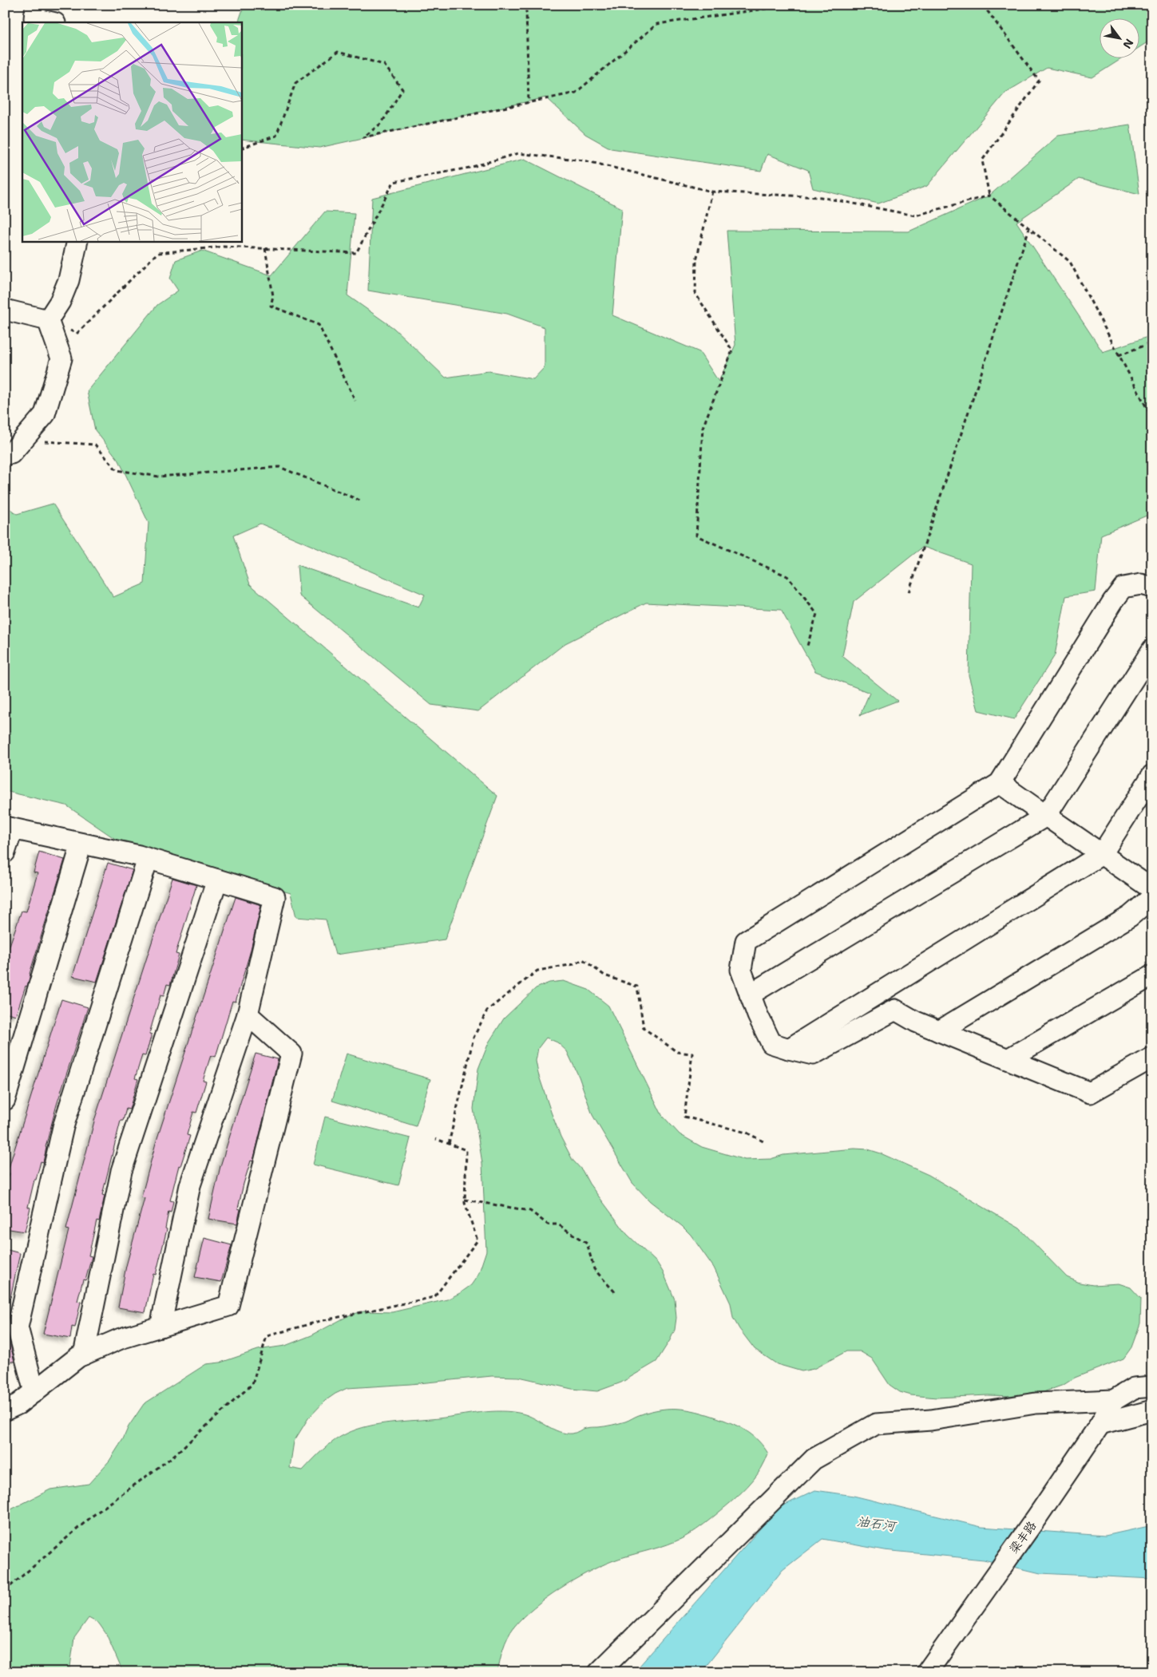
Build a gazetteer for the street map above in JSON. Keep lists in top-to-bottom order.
{
  "streets": {
    "street": ["梁丰路"]
  },
  "water": ["油石河"],
  "north": "bottom right"
}
